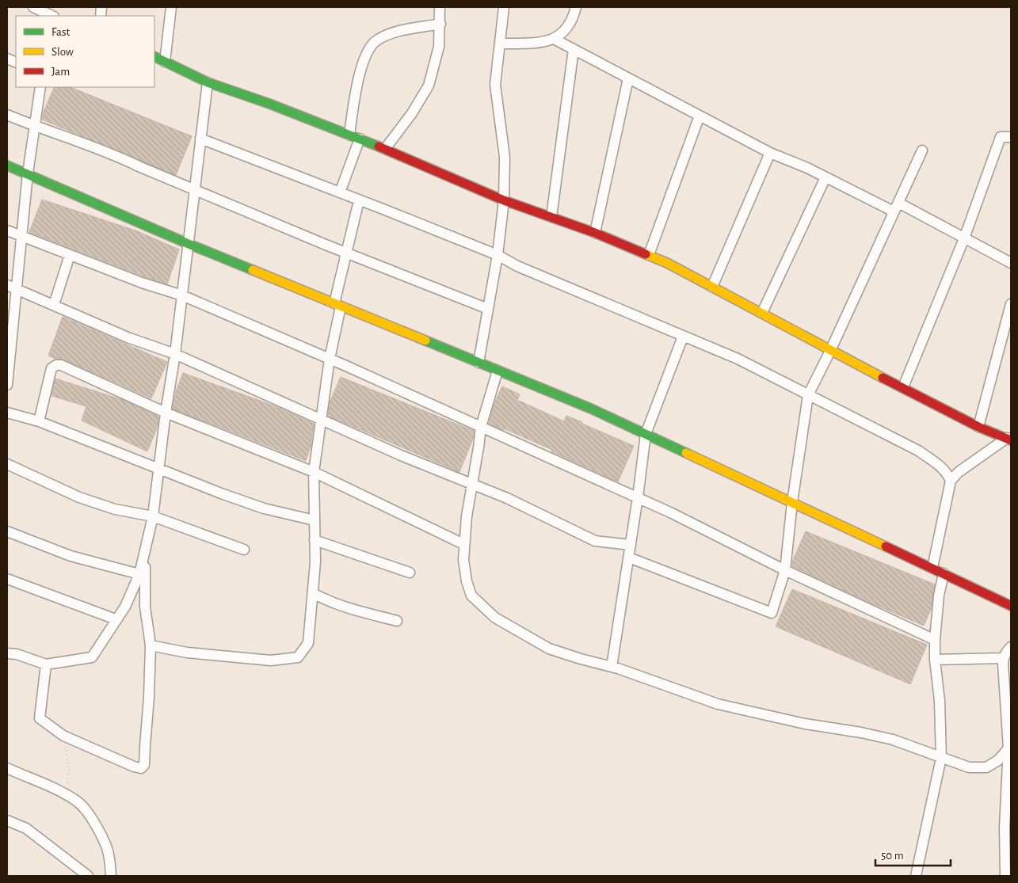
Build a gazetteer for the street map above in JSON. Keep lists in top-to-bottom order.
{
  "legend": ["Fast", "Slow", "Jam"],
  "scale_bar": "50 m"
}
